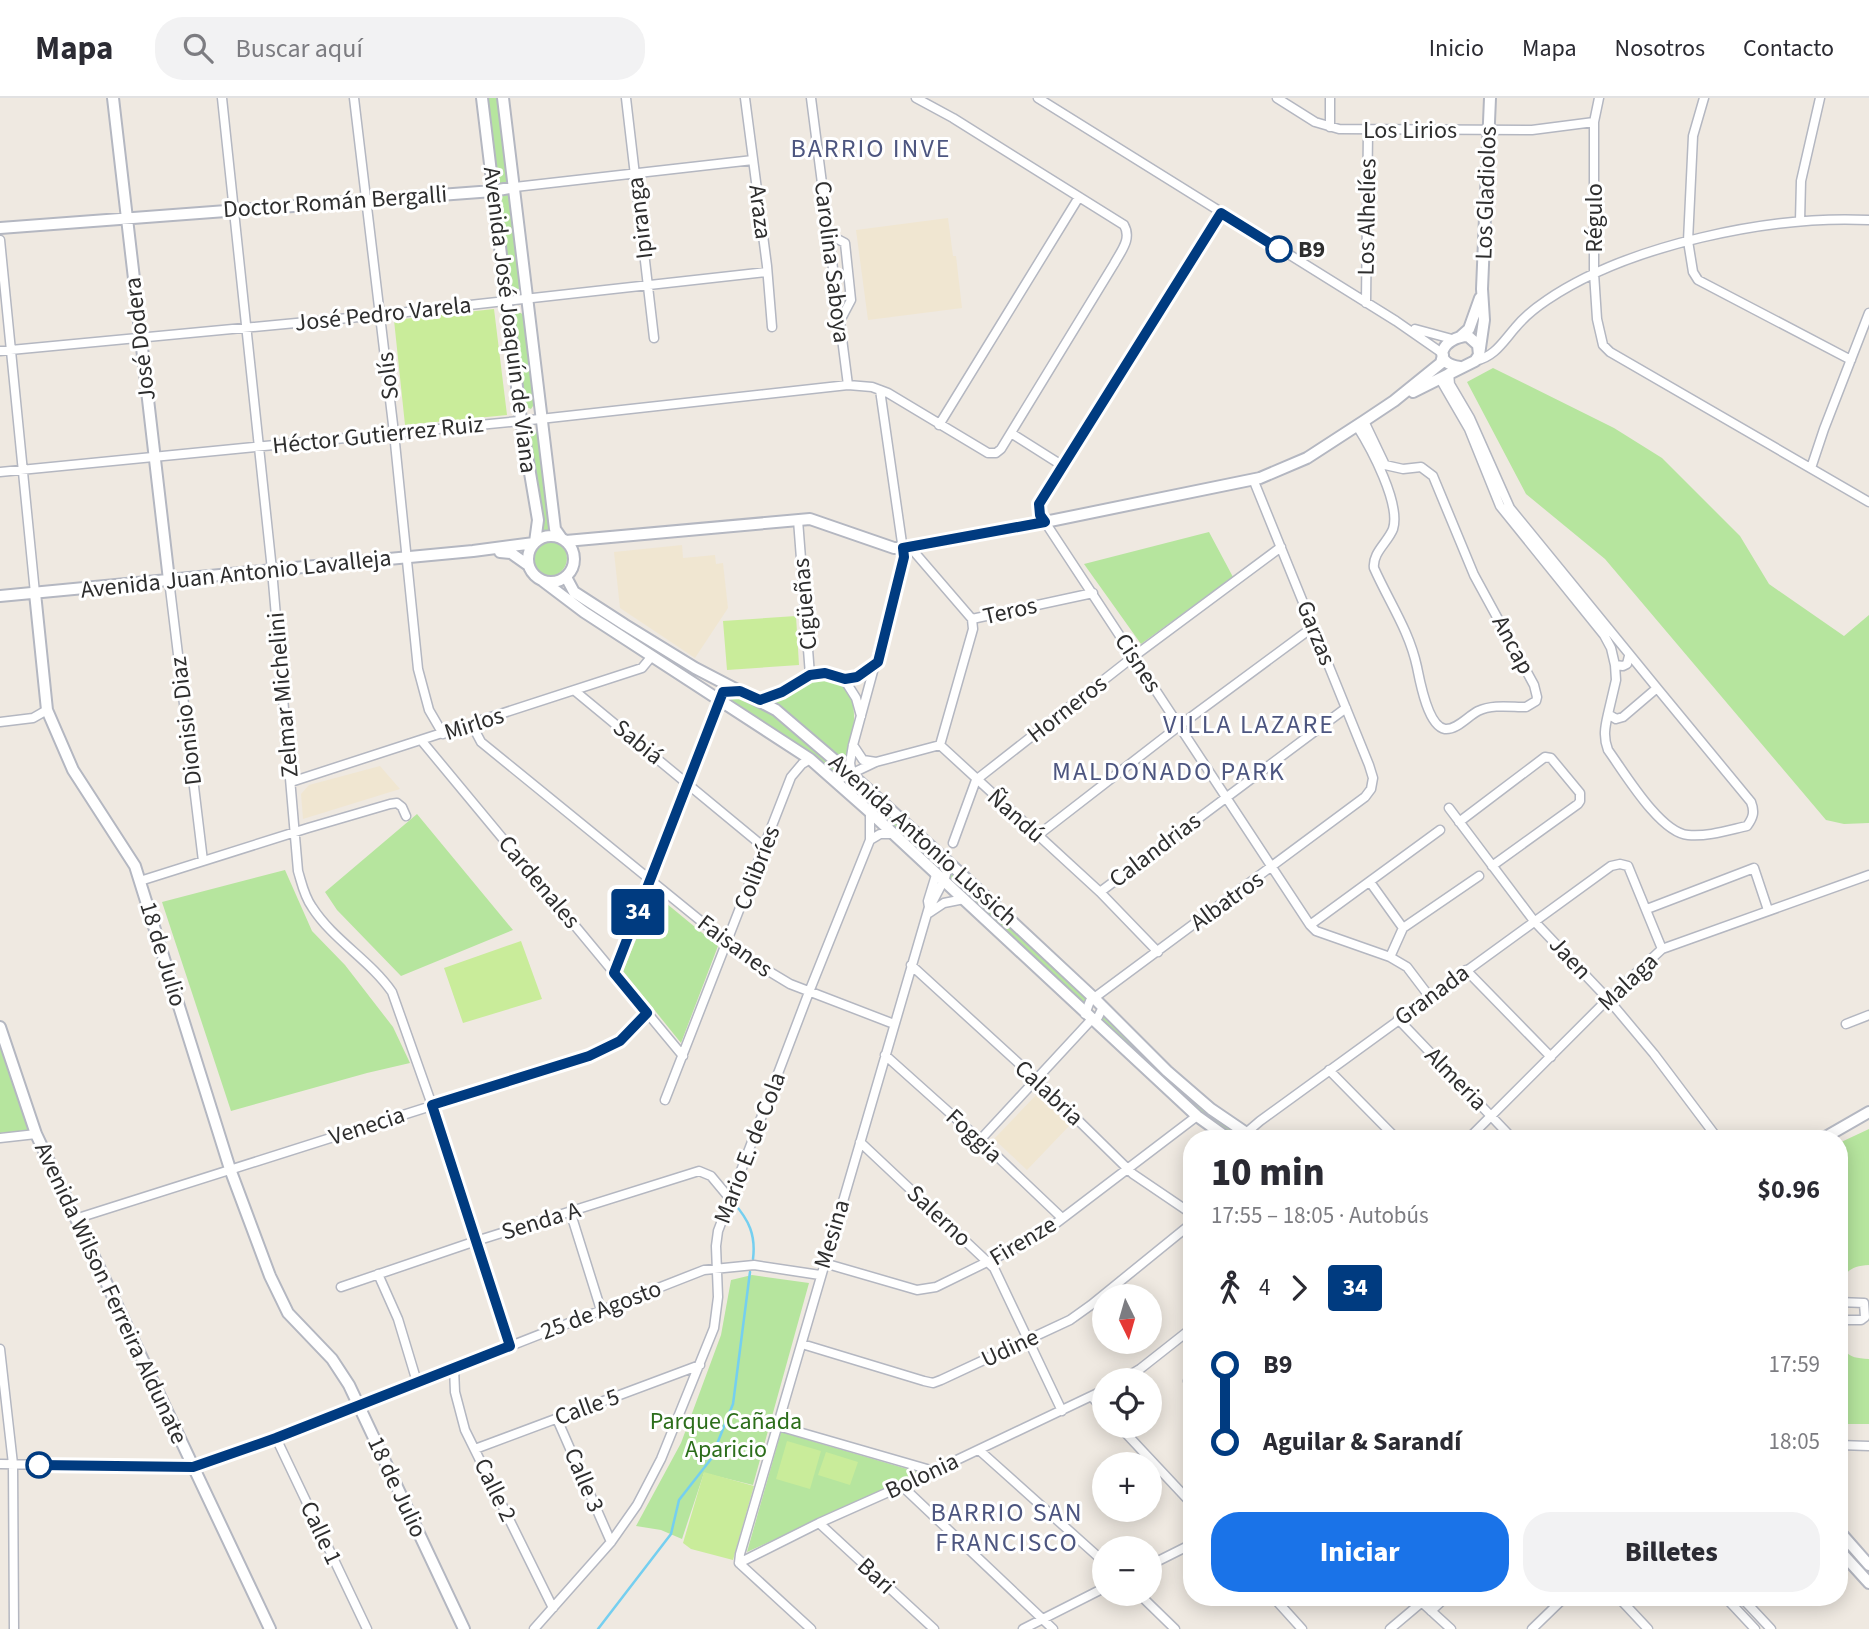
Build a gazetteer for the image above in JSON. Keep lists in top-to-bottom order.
{
  "streets": {
    "street": [
      "Los Lirios",
      "Los Gladiolos",
      "Doctor Román Bergalli",
      "Araza",
      "Los Alhelíes",
      "Ipiranga",
      "Régulo",
      "Carolina Saboya",
      "José Pedro Varela",
      "Avenida José Joaquín de Viana",
      "José Dodera",
      "Solís",
      "Héctor Gutierrez Ruiz",
      "Avenida Juan Antonio Lavalleja",
      "Cigüeñas",
      "Teros",
      "Garzas",
      "Ancap",
      "Cisnes",
      "Zelmar Michelini",
      "Horneros",
      "Dionisio Diaz",
      "Mirlos",
      "Sabiá",
      "Ñandú",
      "Avenida Antonio Lussich",
      "Calandrias",
      "Colibríes",
      "Cardenales",
      "Albatros",
      "Faisanes",
      "18 de Julio",
      "Jaen",
      "Malaga",
      "Granada",
      "Almeria",
      "Calabria",
      "Venecia",
      "Foggia",
      "Mario E. de Cola",
      "Salerno",
      "Senda A",
      "Mesina",
      "Firenze",
      "Avenida Wilson Ferreira Aldunate",
      "25 de Agosto",
      "Udine",
      "Calle 5",
      "Bolonia",
      "Calle 3",
      "Calle 2",
      "Calle 1",
      "Bari"
    ]
  },
  "crossings": [
    ["Los Lirios", "Los Gladiolos"],
    ["Los Lirios", "Los Alhelíes"],
    ["Los Lirios", "Régulo"],
    ["Los Gladiolos", "Régulo"],
    ["Doctor Román Bergalli", "Araza"],
    ["Doctor Román Bergalli", "Ipiranga"],
    ["Doctor Román Bergalli", "Avenida José Joaquín de Viana"],
    ["Doctor Román Bergalli", "José Dodera"],
    ["Doctor Román Bergalli", "Solís"],
    ["Doctor Román Bergalli", "Zelmar Michelini"],
    ["Araza", "José Pedro Varela"],
    ["Ipiranga", "José Pedro Varela"],
    ["Carolina Saboya", "Héctor Gutierrez Ruiz"],
    ["José Pedro Varela", "Avenida José Joaquín de Viana"],
    ["José Pedro Varela", "José Dodera"],
    ["José Pedro Varela", "Solís"],
    ["José Pedro Varela", "Zelmar Michelini"],
    ["José Pedro Varela", "18 de Julio"],
    ["Avenida José Joaquín de Viana", "Héctor Gutierrez Ruiz"],
    ["Avenida José Joaquín de Viana", "Avenida Juan Antonio Lavalleja"],
    ["Avenida José Joaquín de Viana", "Avenida Antonio Lussich"],
    ["José Dodera", "Héctor Gutierrez Ruiz"],
    ["José Dodera", "Avenida Juan Antonio Lavalleja"],
    ["José Dodera", "Dionisio Diaz"],
    ["Solís", "Héctor Gutierrez Ruiz"],
    ["Solís", "Avenida Juan Antonio Lavalleja"],
    ["Solís", "Mirlos"],
    ["Héctor Gutierrez Ruiz", "Zelmar Michelini"],
    ["Héctor Gutierrez Ruiz", "18 de Julio"],
    ["Avenida Juan Antonio Lavalleja", "Zelmar Michelini"],
    ["Avenida Juan Antonio Lavalleja", "Dionisio Diaz"],
    ["Avenida Juan Antonio Lavalleja", "Avenida Antonio Lussich"],
    ["Avenida Juan Antonio Lavalleja", "18 de Julio"],
    ["Cigüeñas", "Avenida Antonio Lussich"],
    ["Teros", "Cisnes"],
    ["Teros", "Ñandú"],
    ["Garzas", "Horneros"],
    ["Garzas", "Calandrias"],
    ["Garzas", "Albatros"],
    ["Cisnes", "Horneros"],
    ["Cisnes", "Calandrias"],
    ["Cisnes", "Albatros"],
    ["Zelmar Michelini", "Mirlos"],
    ["Zelmar Michelini", "Venecia"],
    ["Zelmar Michelini", "Senda A"],
    ["Zelmar Michelini", "25 de Agosto"],
    ["Horneros", "Ñandú"],
    ["Mirlos", "Sabiá"],
    ["Mirlos", "Avenida Antonio Lussich"],
    ["Mirlos", "Cardenales"],
    ["Mirlos", "Faisanes"],
    ["Sabiá", "Colibríes"],
    ["Ñandú", "Calandrias"],
    ["Ñandú", "Albatros"],
    ["Avenida Antonio Lussich", "Colibríes"],
    ["Avenida Antonio Lussich", "Albatros"],
    ["Avenida Antonio Lussich", "Mario E. de Cola"],
    ["Avenida Antonio Lussich", "Mesina"],
    ["Avenida Antonio Lussich", "Firenze"],
    ["Colibríes", "Cardenales"],
    ["Colibríes", "Faisanes"],
    ["Cardenales", "Venecia"],
    ["Faisanes", "Mario E. de Cola"],
    ["Faisanes", "Mesina"],
    ["18 de Julio", "Venecia"],
    ["18 de Julio", "25 de Agosto"],
    ["Jaen", "Malaga"],
    ["Jaen", "Granada"],
    ["Malaga", "Almeria"],
    ["Granada", "Almeria"],
    ["Calabria", "Mesina"],
    ["Calabria", "Firenze"],
    ["Venecia", "Avenida Wilson Ferreira Aldunate"],
    ["Foggia", "Mesina"],
    ["Foggia", "Firenze"],
    ["Mario E. de Cola", "Senda A"],
    ["Mario E. de Cola", "25 de Agosto"],
    ["Mario E. de Cola", "Calle 5"],
    ["Mario E. de Cola", "Calle 3"],
    ["Mario E. de Cola", "Calle 2"],
    ["Salerno", "Mesina"],
    ["Salerno", "Firenze"],
    ["Salerno", "Udine"],
    ["Salerno", "Bolonia"],
    ["Mesina", "Firenze"],
    ["Mesina", "25 de Agosto"],
    ["Mesina", "Udine"],
    ["Mesina", "Bolonia"],
    ["Avenida Wilson Ferreira Aldunate", "25 de Agosto"],
    ["25 de Agosto", "Calle 2"],
    ["25 de Agosto", "Calle 1"],
    ["Calle 5", "Calle 3"],
    ["Calle 5", "Calle 2"],
    ["Bolonia", "Bari"]
  ],
  "districts": [
    "BARRIO INVE",
    "VILLA LAZARE",
    "MALDONADO PARK",
    "BARRIO SAN FRANCISCO"
  ],
  "parks": ["Parque Cañada Aparicio"],
  "places": ["B9"],
  "lines": ["bus line 34"],
  "north": "bottom",
  "page": {
    "header": "Mapa",
    "search": "Buscar aquí",
    "nav": [
      "Inicio",
      "Mapa",
      "Nosotros",
      "Contacto"
    ],
    "on_map": "34",
    "heading": ["10 min", "17:55 – 18:05 · Autobús", "$0.96"],
    "legs": ["4", "34"],
    "map_buttons": ["+", "−"],
    "list": [
      {
        "name": "B9",
        "value": "17:59"
      },
      {
        "name": "Aguilar & Sarandí",
        "value": "18:05"
      }
    ],
    "buttons": ["Iniciar", "Billetes"]
  }
}
